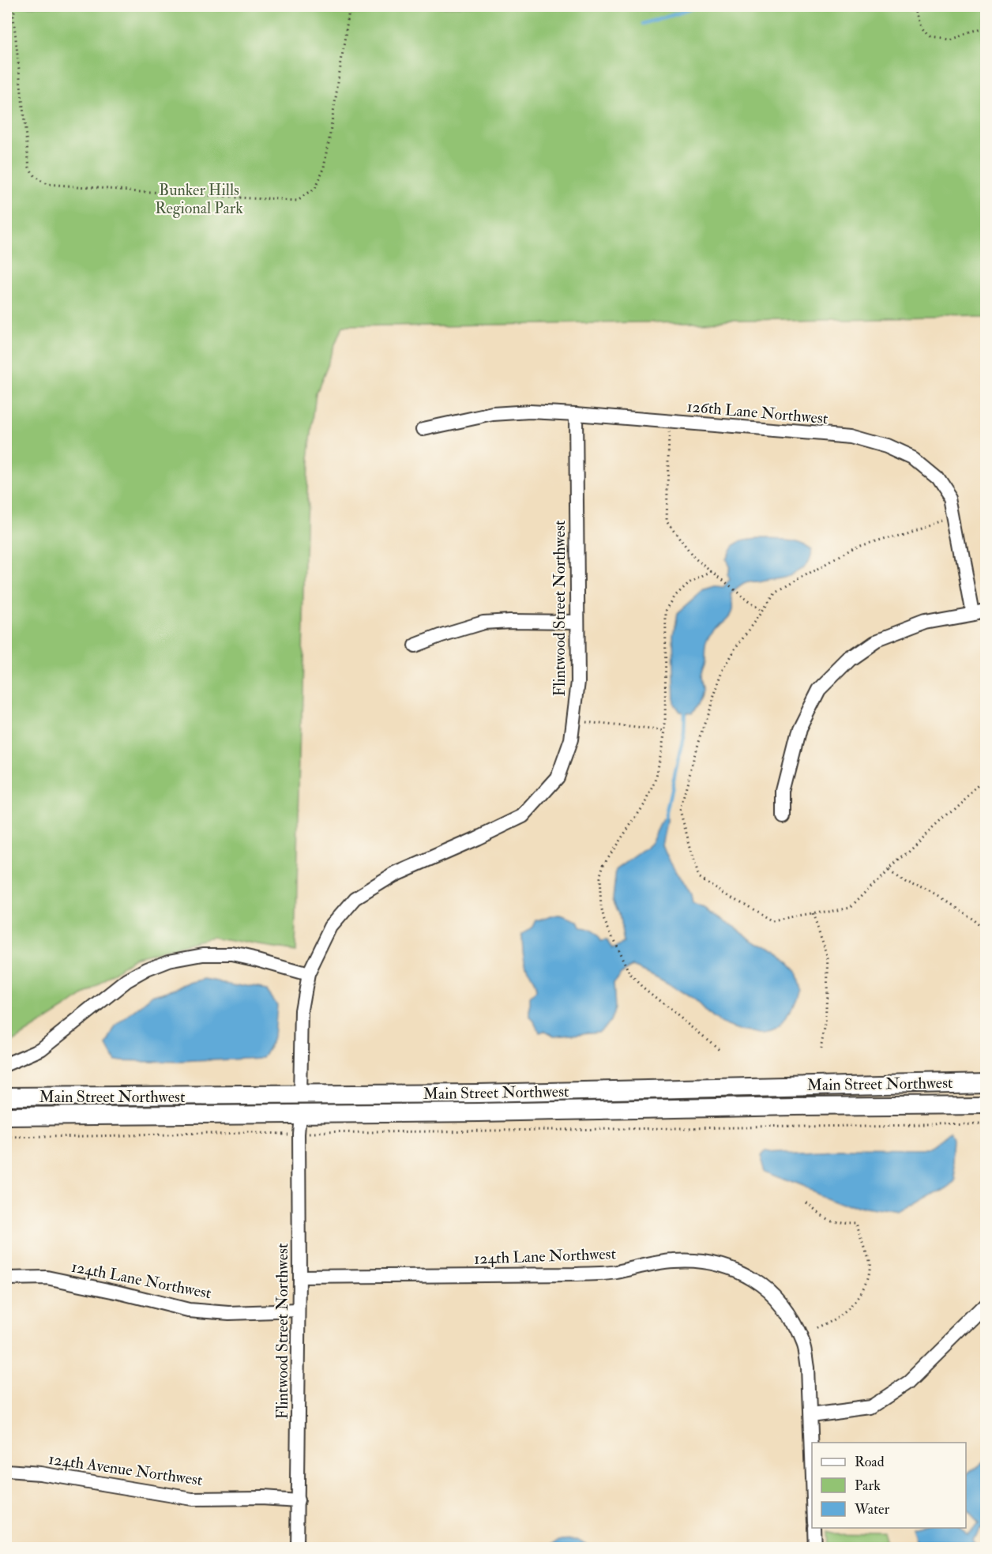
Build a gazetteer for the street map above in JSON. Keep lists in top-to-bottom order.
{
  "streets": {
    "main road": ["Main Street Northwest"],
    "street": [
      "126th Lane Northwest",
      "Flintwood Street Northwest",
      "124th Lane Northwest",
      "124th Avenue Northwest"
    ]
  },
  "crossings": [
    ["126th Lane Northwest", "Flintwood Street Northwest"],
    ["Flintwood Street Northwest", "Main Street Northwest"],
    ["Flintwood Street Northwest", "124th Lane Northwest"],
    ["Flintwood Street Northwest", "124th Avenue Northwest"]
  ],
  "parks": ["Bunker Hills Regional Park"],
  "legend": ["Road", "Park", "Water"]
}
